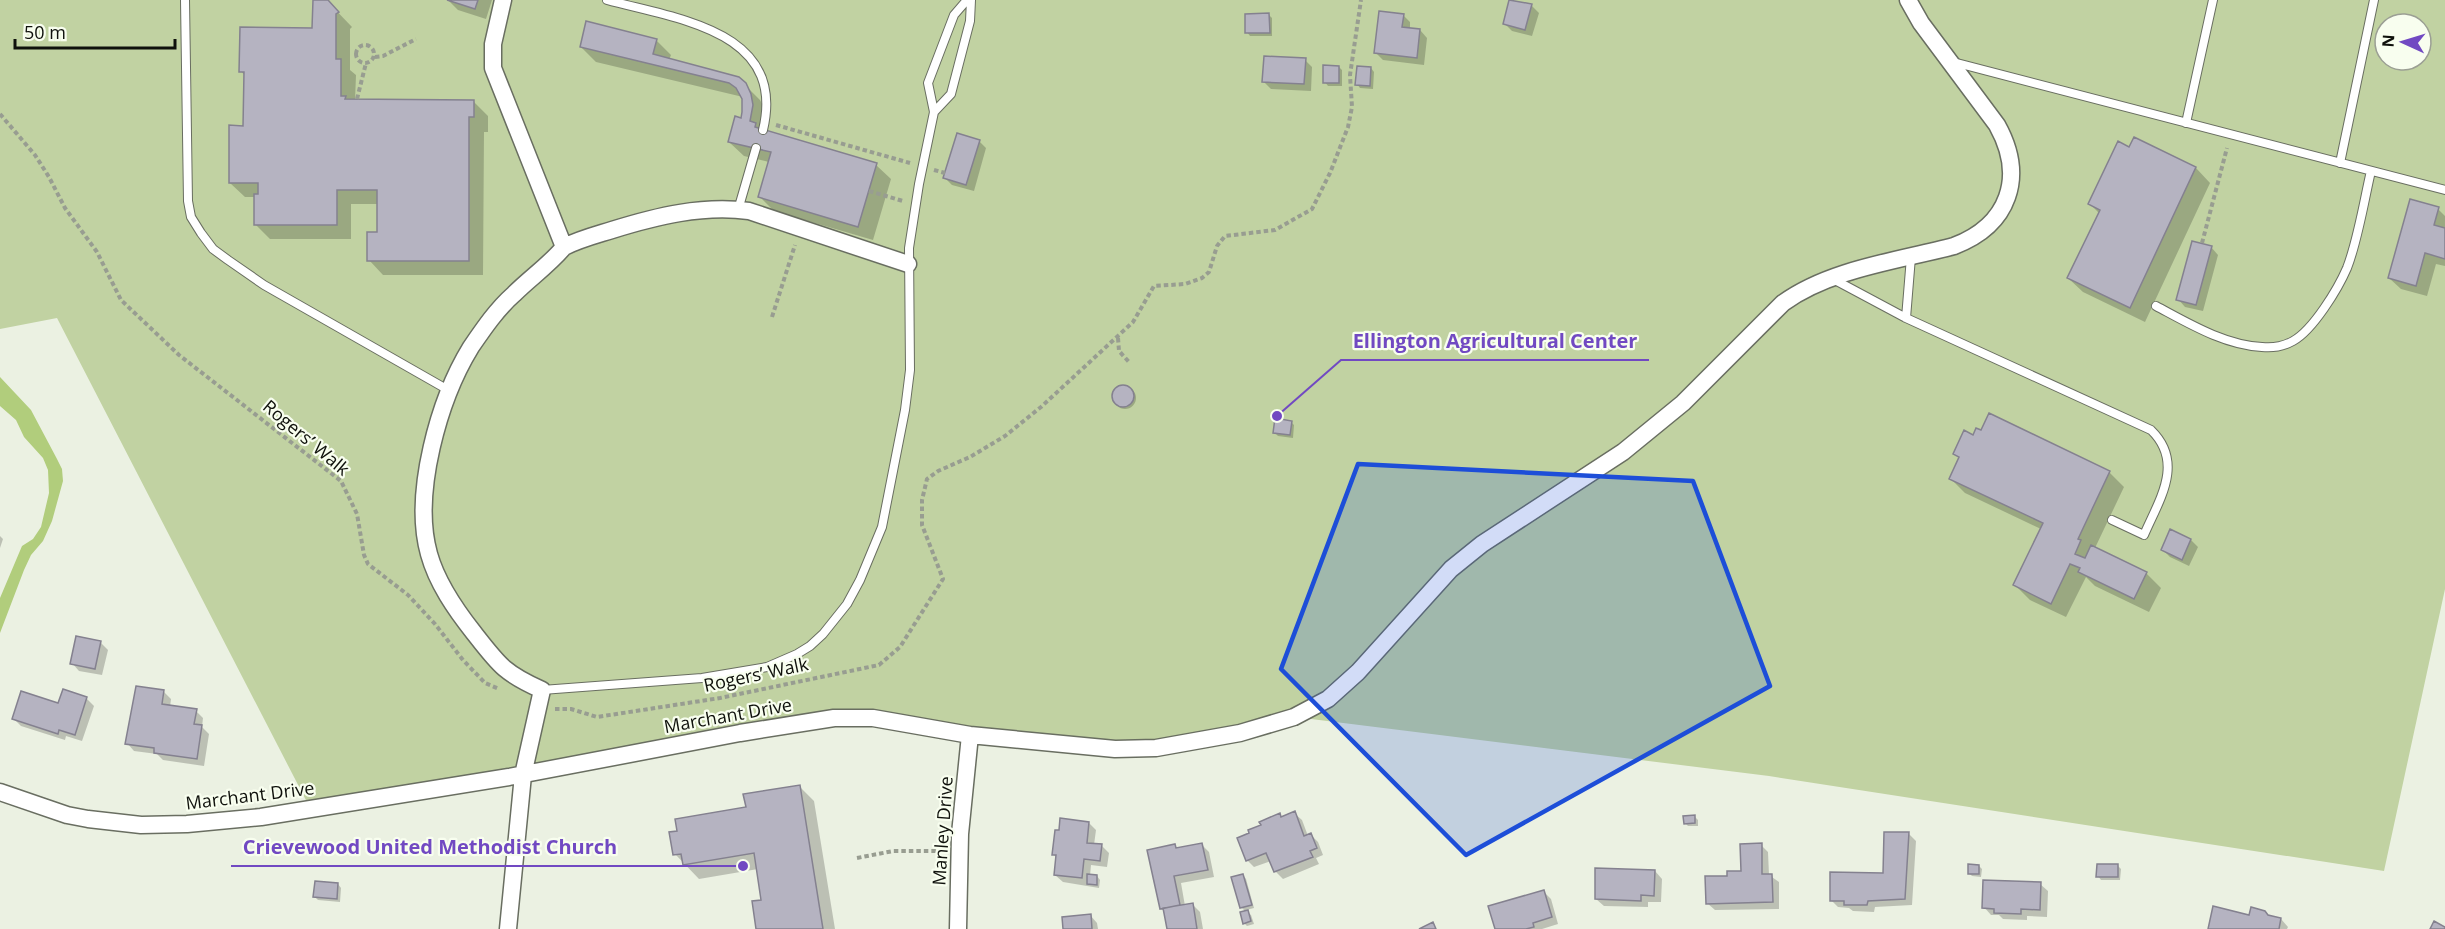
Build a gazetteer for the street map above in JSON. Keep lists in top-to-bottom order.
{
  "streets": {
    "street": ["Marchant Drive", "Manley Drive"],
    "path": ["Rogers’ Walk"]
  },
  "crossings": [
    ["Marchant Drive", "Manley Drive"]
  ],
  "places": ["Ellington Agricultural Center", "Crievewood United Methodist Church"],
  "scale_bar": "50 m",
  "north": "left"
}
